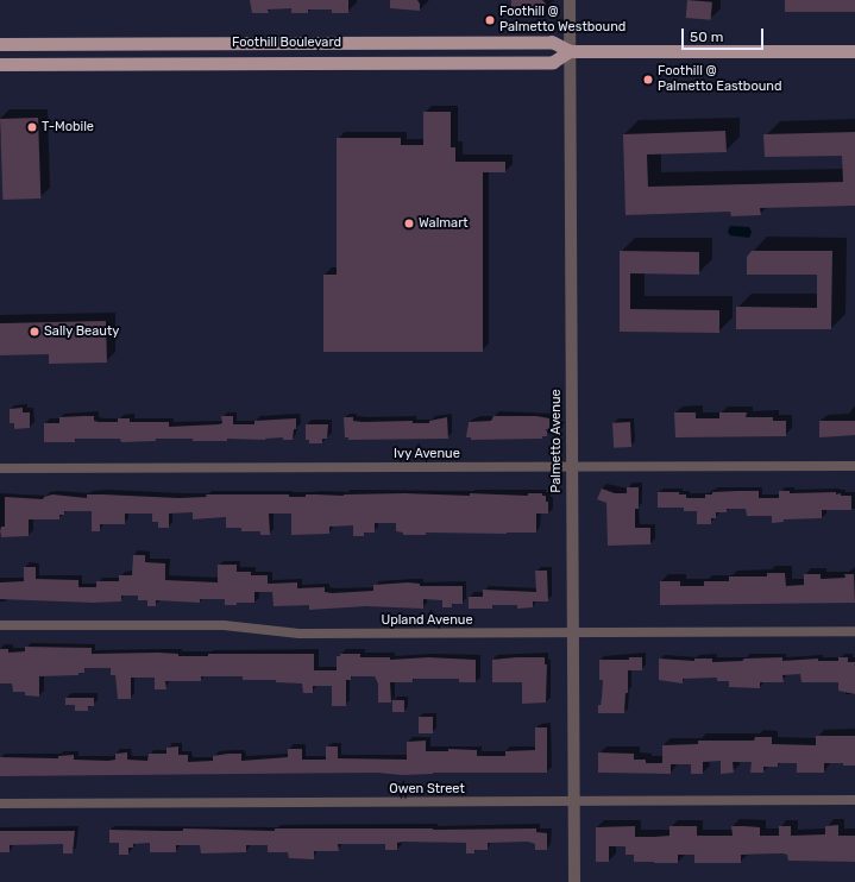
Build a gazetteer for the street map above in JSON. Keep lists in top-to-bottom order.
{
  "streets": {
    "main road": ["Foothill Boulevard"],
    "street": [
      "Palmetto Avenue",
      "Ivy Avenue",
      "Upland Avenue",
      "Owen Street"
    ]
  },
  "crossings": [
    ["Foothill Boulevard", "Palmetto Avenue"],
    ["Palmetto Avenue", "Ivy Avenue"],
    ["Palmetto Avenue", "Upland Avenue"],
    ["Palmetto Avenue", "Owen Street"]
  ],
  "places": [
    "Foothill @ Palmetto Westbound",
    "Foothill @ Palmetto Eastbound",
    "T-Mobile",
    "Walmart",
    "Sally Beauty"
  ],
  "scale_bar": "50 m"
}
